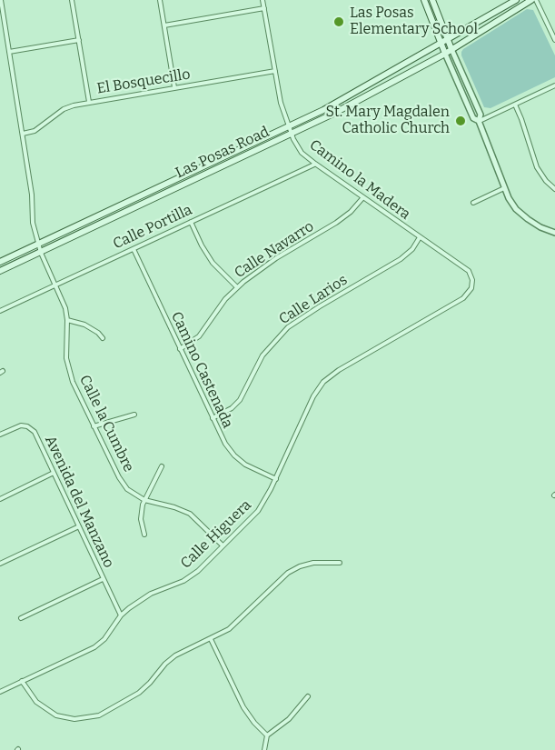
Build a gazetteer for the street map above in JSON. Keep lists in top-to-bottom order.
{
  "streets": {
    "main road": ["Las Posas Road"],
    "street": [
      "El Bosquecillo",
      "Camino la Madera",
      "Calle Portilla",
      "Calle Navarro",
      "Calle Larios",
      "Camino Castenada",
      "Calle la Cumbre",
      "Avenida del Manzano",
      "Calle Higuera"
    ]
  },
  "crossings": [
    ["El Bosquecillo", "Camino la Madera"],
    ["El Bosquecillo", "Calle la Cumbre"],
    ["Las Posas Road", "Camino la Madera"],
    ["Las Posas Road", "Calle la Cumbre"],
    ["Camino la Madera", "Calle Portilla"],
    ["Camino la Madera", "Calle Navarro"],
    ["Camino la Madera", "Calle Larios"],
    ["Camino la Madera", "Calle Higuera"],
    ["Calle Portilla", "Camino Castenada"],
    ["Calle Portilla", "Calle la Cumbre"],
    ["Calle Navarro", "Camino Castenada"],
    ["Calle Larios", "Camino Castenada"],
    ["Camino Castenada", "Calle Higuera"],
    ["Calle la Cumbre", "Calle Higuera"],
    ["Avenida del Manzano", "Calle Higuera"]
  ],
  "places": ["Las Posas Elementary School", "St. Mary Magdalen Catholic Church"]
}
